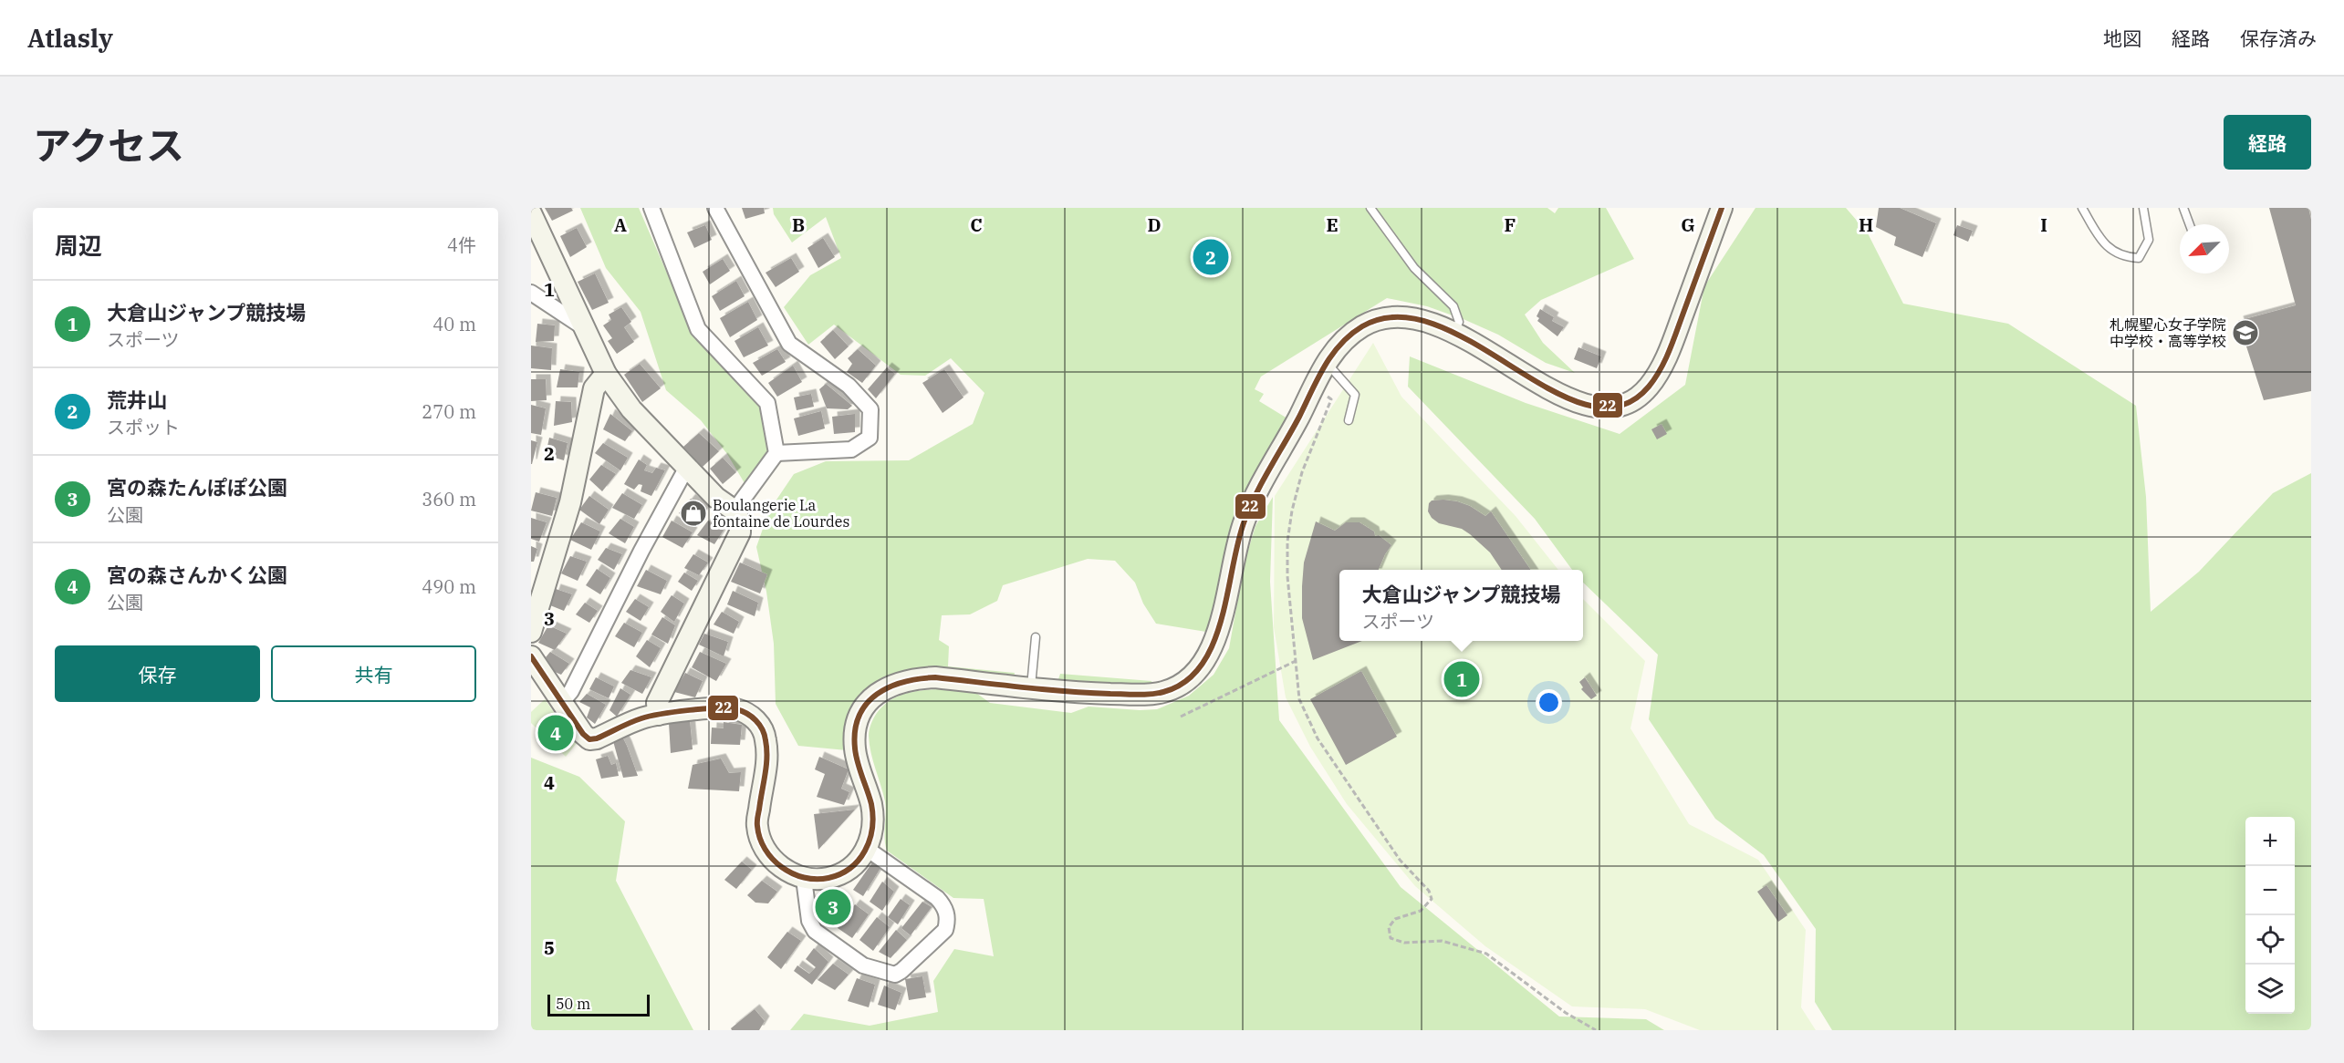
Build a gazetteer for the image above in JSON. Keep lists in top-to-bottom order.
{
  "places": {
    "school or university": ["札幌聖心女子学院 中学校・高等学校"],
    "shop": ["Boulangerie La fontaine de Lourdes"]
  },
  "lines": ["transit line 22"],
  "scale_bar": "50 m",
  "north": "bottom left",
  "page": {
    "header": "Atlasly",
    "nav": ["地図", "経路", "保存済み"],
    "title": "アクセス",
    "buttons": [
      "経路",
      ["保存", "共有"]
    ],
    "heading": ["周辺", "4件"],
    "pins": [
      "2",
      "1",
      "4",
      "3"
    ],
    "list": [
      {
        "mark": "1",
        "name": "大倉山ジャンプ競技場",
        "note": "スポーツ",
        "value": "40 m"
      },
      {
        "mark": "2",
        "name": "荒井山",
        "note": "スポット",
        "value": "270 m"
      },
      {
        "mark": "3",
        "name": "宮の森たんぽぽ公園",
        "note": "公園",
        "value": "360 m"
      },
      {
        "mark": "4",
        "name": "宮の森さんかく公園",
        "note": "公園",
        "value": "490 m"
      }
    ],
    "popup": ["大倉山ジャンプ競技場", "スポーツ"],
    "map_buttons": ["+", "−"],
    "scale": "50 m"
  },
  "grid": {
    "columns": [
      "A",
      "B",
      "C",
      "D",
      "E",
      "F",
      "G",
      "H",
      "I"
    ],
    "rows": [
      "1",
      "2",
      "3",
      "4",
      "5"
    ]
  }
}
